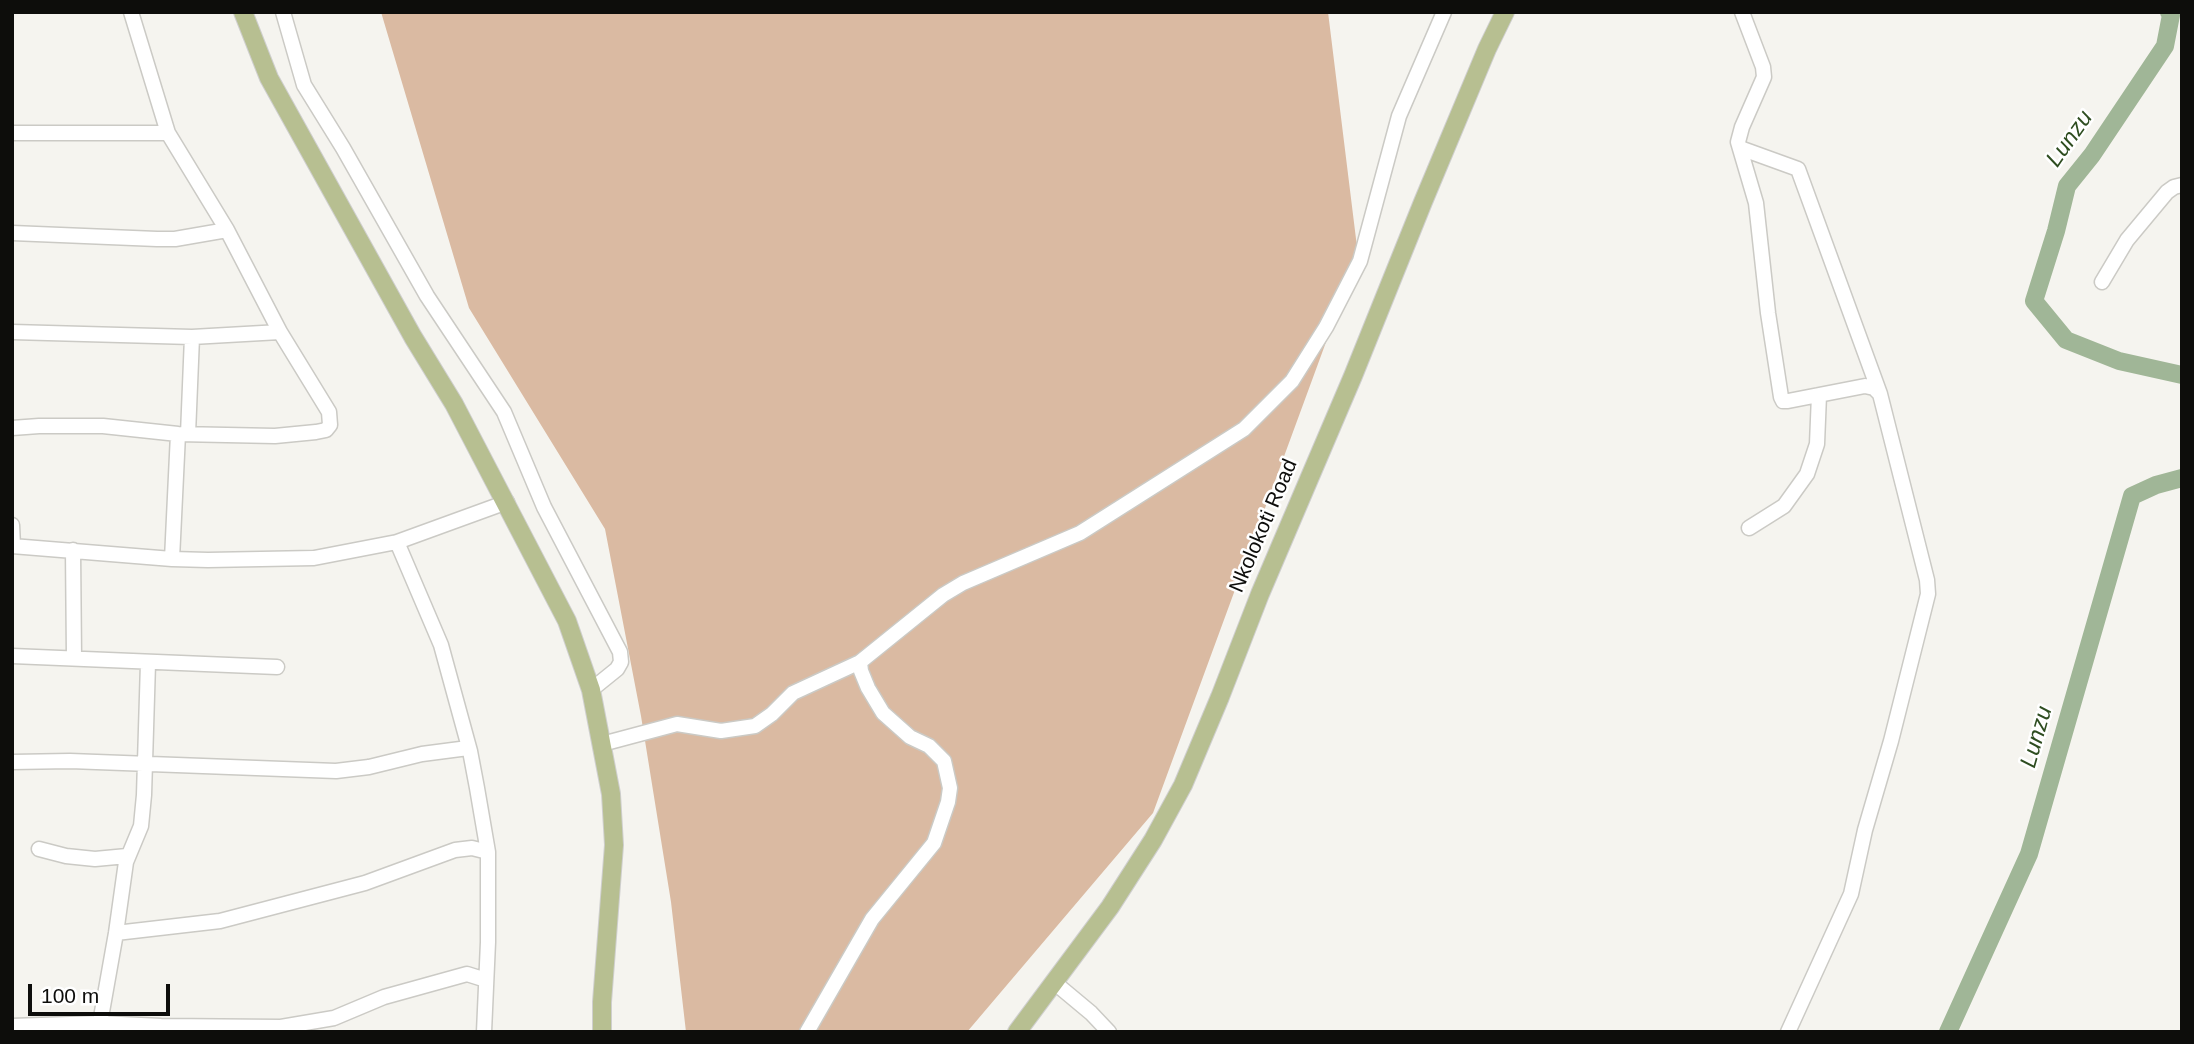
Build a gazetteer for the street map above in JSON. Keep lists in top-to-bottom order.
{
  "streets": {
    "main road": ["Nkolokoti Road"]
  },
  "water": ["Lunzu"],
  "scale_bar": "100 m"
}
